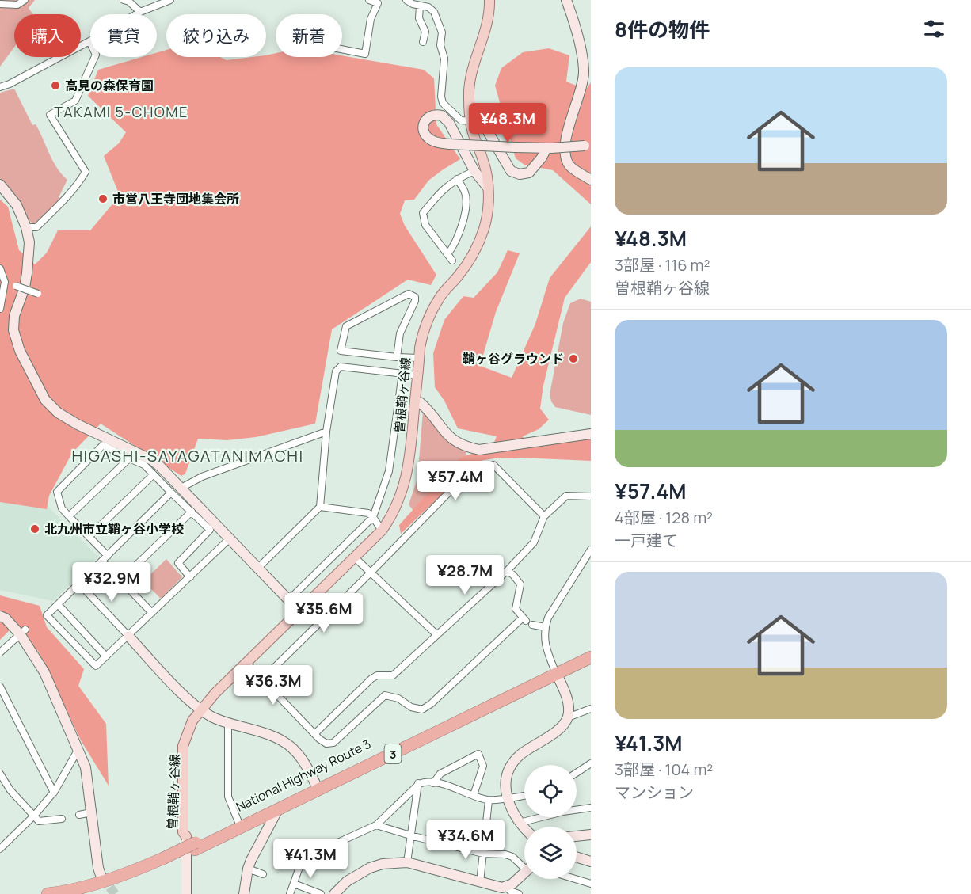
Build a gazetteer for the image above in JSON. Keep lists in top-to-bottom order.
{
  "streets": {
    "highway": ["3", "National Highway Route 3"],
    "main road": ["曽根鞘ヶ谷線"]
  },
  "crossings": [
    ["曽根鞘ヶ谷線", "National Highway Route 3"]
  ],
  "districts": ["TAKAMI 5-CHOME", "HIGASHI-SAYAGATANIMACHI"],
  "places": [
    "高見の森保育園",
    "市営八王寺団地集会所",
    "鞘ヶ谷グラウンド",
    "北九州市立鞘ヶ谷小学校"
  ],
  "page": {
    "heading": "8件の物件",
    "chip": [
      "購入",
      "賃貸",
      "絞り込み",
      "新着"
    ],
    "list": [
      {
        "name": "¥48.3M",
        "note": "3部屋 · 116 m² · 曽根鞘ヶ谷線"
      },
      {
        "name": "¥57.4M",
        "note": "4部屋 · 128 m² · 一戸建て"
      },
      {
        "name": "¥41.3M",
        "note": "3部屋 · 104 m² · マンション"
      }
    ],
    "price": [
      "¥48.3M",
      "¥57.4M",
      "¥28.7M",
      "¥32.9M",
      "¥35.6M",
      "¥36.3M",
      "¥34.6M",
      "¥41.3M"
    ]
  }
}
